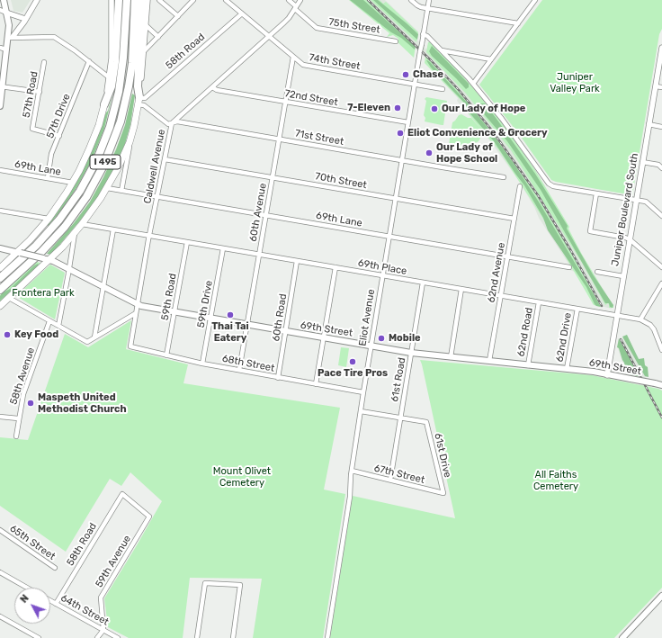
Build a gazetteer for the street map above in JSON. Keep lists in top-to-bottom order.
{
  "streets": {
    "highway": ["I 495"],
    "main road": ["69th Street"],
    "street": [
      "75th Street",
      "58th Road",
      "74th Street",
      "57th Road",
      "72nd Street",
      "57th Drive",
      "71st Street",
      "Caldwell Avenue",
      "69th Lane",
      "70th Street",
      "Juniper Boulevard South",
      "60th Avenue",
      "69th Place",
      "62nd Avenue",
      "59th Road",
      "59th Drive",
      "60th Road",
      "Eliot Avenue",
      "62nd Road",
      "62nd Drive",
      "68th Street",
      "58th Avenue",
      "61st Road",
      "61st Drive",
      "67th Street",
      "65th Street",
      "59th Avenue",
      "64th Street"
    ]
  },
  "crossings": [
    ["75th Street", "Caldwell Avenue"],
    ["58th Road", "74th Street"],
    ["58th Road", "71st Street"],
    ["58th Road", "59th Avenue"],
    ["58th Road", "64th Street"],
    ["74th Street", "Caldwell Avenue"],
    ["74th Street", "60th Avenue"],
    ["74th Street", "Eliot Avenue"],
    ["57th Road", "57th Drive"],
    ["72nd Street", "Caldwell Avenue"],
    ["72nd Street", "60th Avenue"],
    ["72nd Street", "Eliot Avenue"],
    ["57th Drive", "69th Lane"],
    ["71st Street", "Caldwell Avenue"],
    ["71st Street", "60th Avenue"],
    ["71st Street", "Eliot Avenue"],
    ["Caldwell Avenue", "69th Lane"],
    ["Caldwell Avenue", "70th Street"],
    ["Caldwell Avenue", "69th Place"],
    ["Caldwell Avenue", "69th Street"],
    ["Caldwell Avenue", "68th Street"],
    ["69th Lane", "60th Avenue"],
    ["69th Lane", "62nd Avenue"],
    ["69th Lane", "Eliot Avenue"],
    ["70th Street", "60th Avenue"],
    ["70th Street", "62nd Avenue"],
    ["70th Street", "Eliot Avenue"],
    ["Juniper Boulevard South", "69th Place"],
    ["Juniper Boulevard South", "69th Street"],
    ["60th Avenue", "69th Place"],
    ["60th Avenue", "69th Street"],
    ["60th Avenue", "68th Street"],
    ["69th Place", "62nd Avenue"],
    ["69th Place", "59th Road"],
    ["69th Place", "59th Drive"],
    ["69th Place", "60th Road"],
    ["69th Place", "Eliot Avenue"],
    ["69th Place", "62nd Road"],
    ["69th Place", "62nd Drive"],
    ["69th Place", "61st Road"],
    ["62nd Avenue", "69th Street"],
    ["59th Road", "69th Street"],
    ["59th Road", "68th Street"],
    ["59th Drive", "69th Street"],
    ["59th Drive", "68th Street"],
    ["60th Road", "69th Street"],
    ["60th Road", "68th Street"],
    ["Eliot Avenue", "69th Street"],
    ["Eliot Avenue", "68th Street"],
    ["Eliot Avenue", "67th Street"],
    ["69th Street", "62nd Road"],
    ["69th Street", "62nd Drive"],
    ["69th Street", "61st Road"],
    ["61st Road", "61st Drive"],
    ["61st Road", "67th Street"],
    ["61st Drive", "67th Street"],
    ["59th Avenue", "64th Street"]
  ],
  "parks": [
    "Juniper Valley Park",
    "Frontera Park",
    "Mount Olivet Cemetery",
    "All Faiths Cemetery"
  ],
  "places": [
    "Chase",
    "7-Eleven",
    "Our Lady of Hope",
    "Eliot Convenience & Grocery",
    "Our Lady of Hope School",
    "Thai Tai Eatery",
    "Key Food",
    "Mobile",
    "Pace Tire Pros",
    "Maspeth United Methodist Church"
  ],
  "north": "top left"
}
